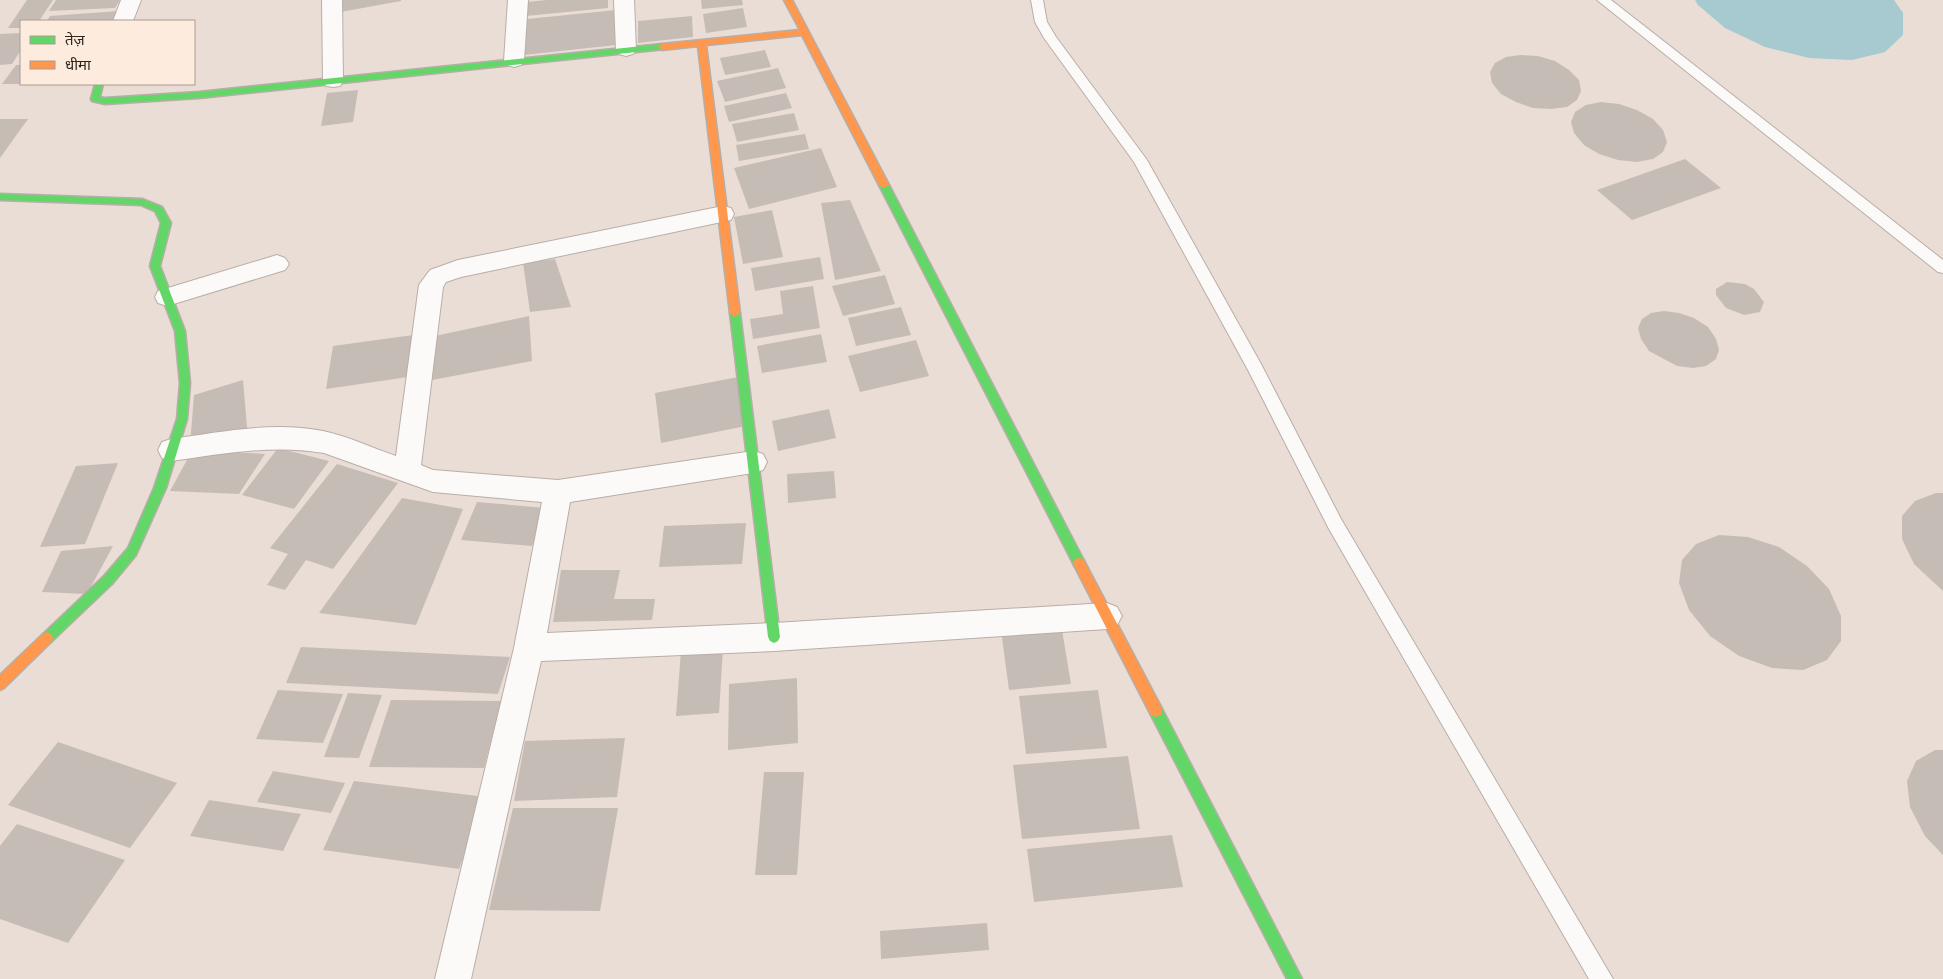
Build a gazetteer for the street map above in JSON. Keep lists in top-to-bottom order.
{
  "legend": ["तेज़", "धीमा"]
}
